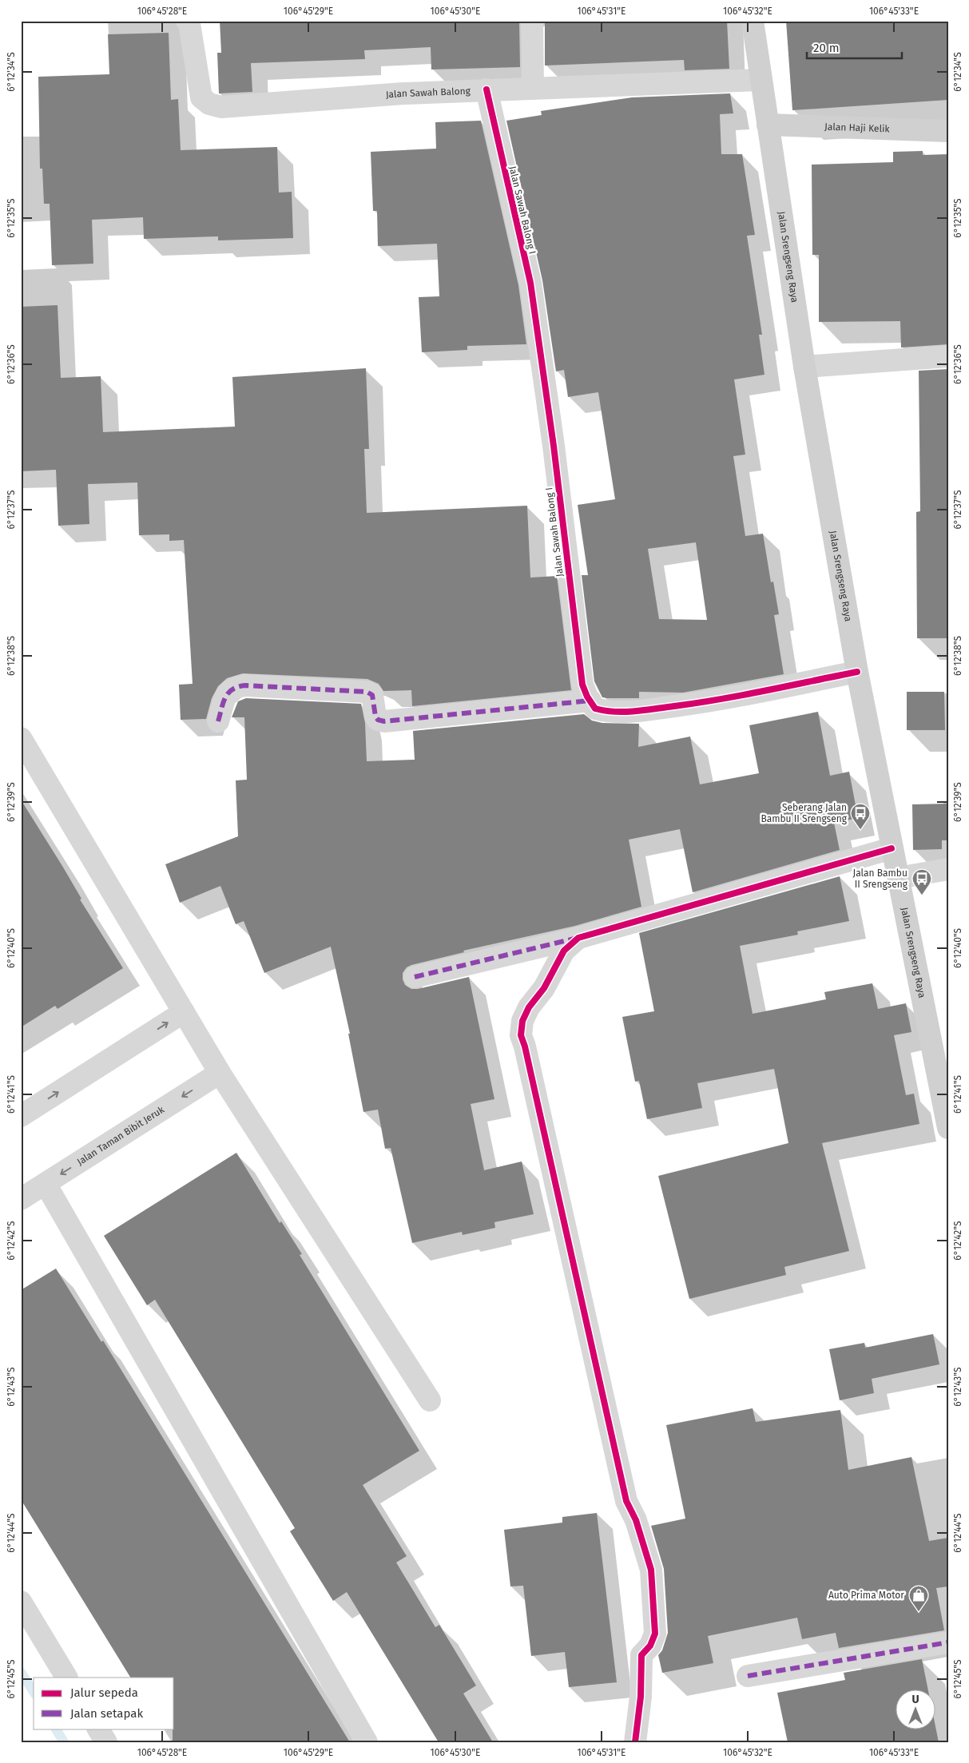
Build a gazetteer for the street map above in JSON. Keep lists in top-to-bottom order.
{
  "streets": {
    "main road": ["Jalan Haji Kelik", "Jalan Srengseng Raya"],
    "street": ["Jalan Sawah Balong", "Jalan Sawah Balong I", "Jalan Taman Bibit Jeruk"]
  },
  "crossings": [
    ["Jalan Sawah Balong", "Jalan Sawah Balong I"],
    ["Jalan Sawah Balong", "Jalan Srengseng Raya"],
    ["Jalan Haji Kelik", "Jalan Srengseng Raya"],
    ["Jalan Sawah Balong I", "Jalan Srengseng Raya"]
  ],
  "places": {
    "bus stop": ["Seberang Jalan Bambu II Srengseng", "Jalan Bambu II Srengseng"],
    "shop": ["Auto Prima Motor"]
  },
  "legend": ["Jalur sepeda", "Jalan setapak"],
  "scale_bar": "20 m",
  "north": "top",
  "coordinates": [
    "106°45'28\"E",
    "106°45'29\"E",
    "106°45'30\"E",
    "106°45'31\"E",
    "106°45'32\"E",
    "106°45'33\"E",
    "6°12'34\"S",
    "6°12'35\"S",
    "6°12'36\"S",
    "6°12'37\"S",
    "6°12'38\"S",
    "6°12'39\"S",
    "6°12'40\"S",
    "6°12'41\"S",
    "6°12'42\"S",
    "6°12'43\"S",
    "6°12'44\"S",
    "6°12'45\"S"
  ]
}
